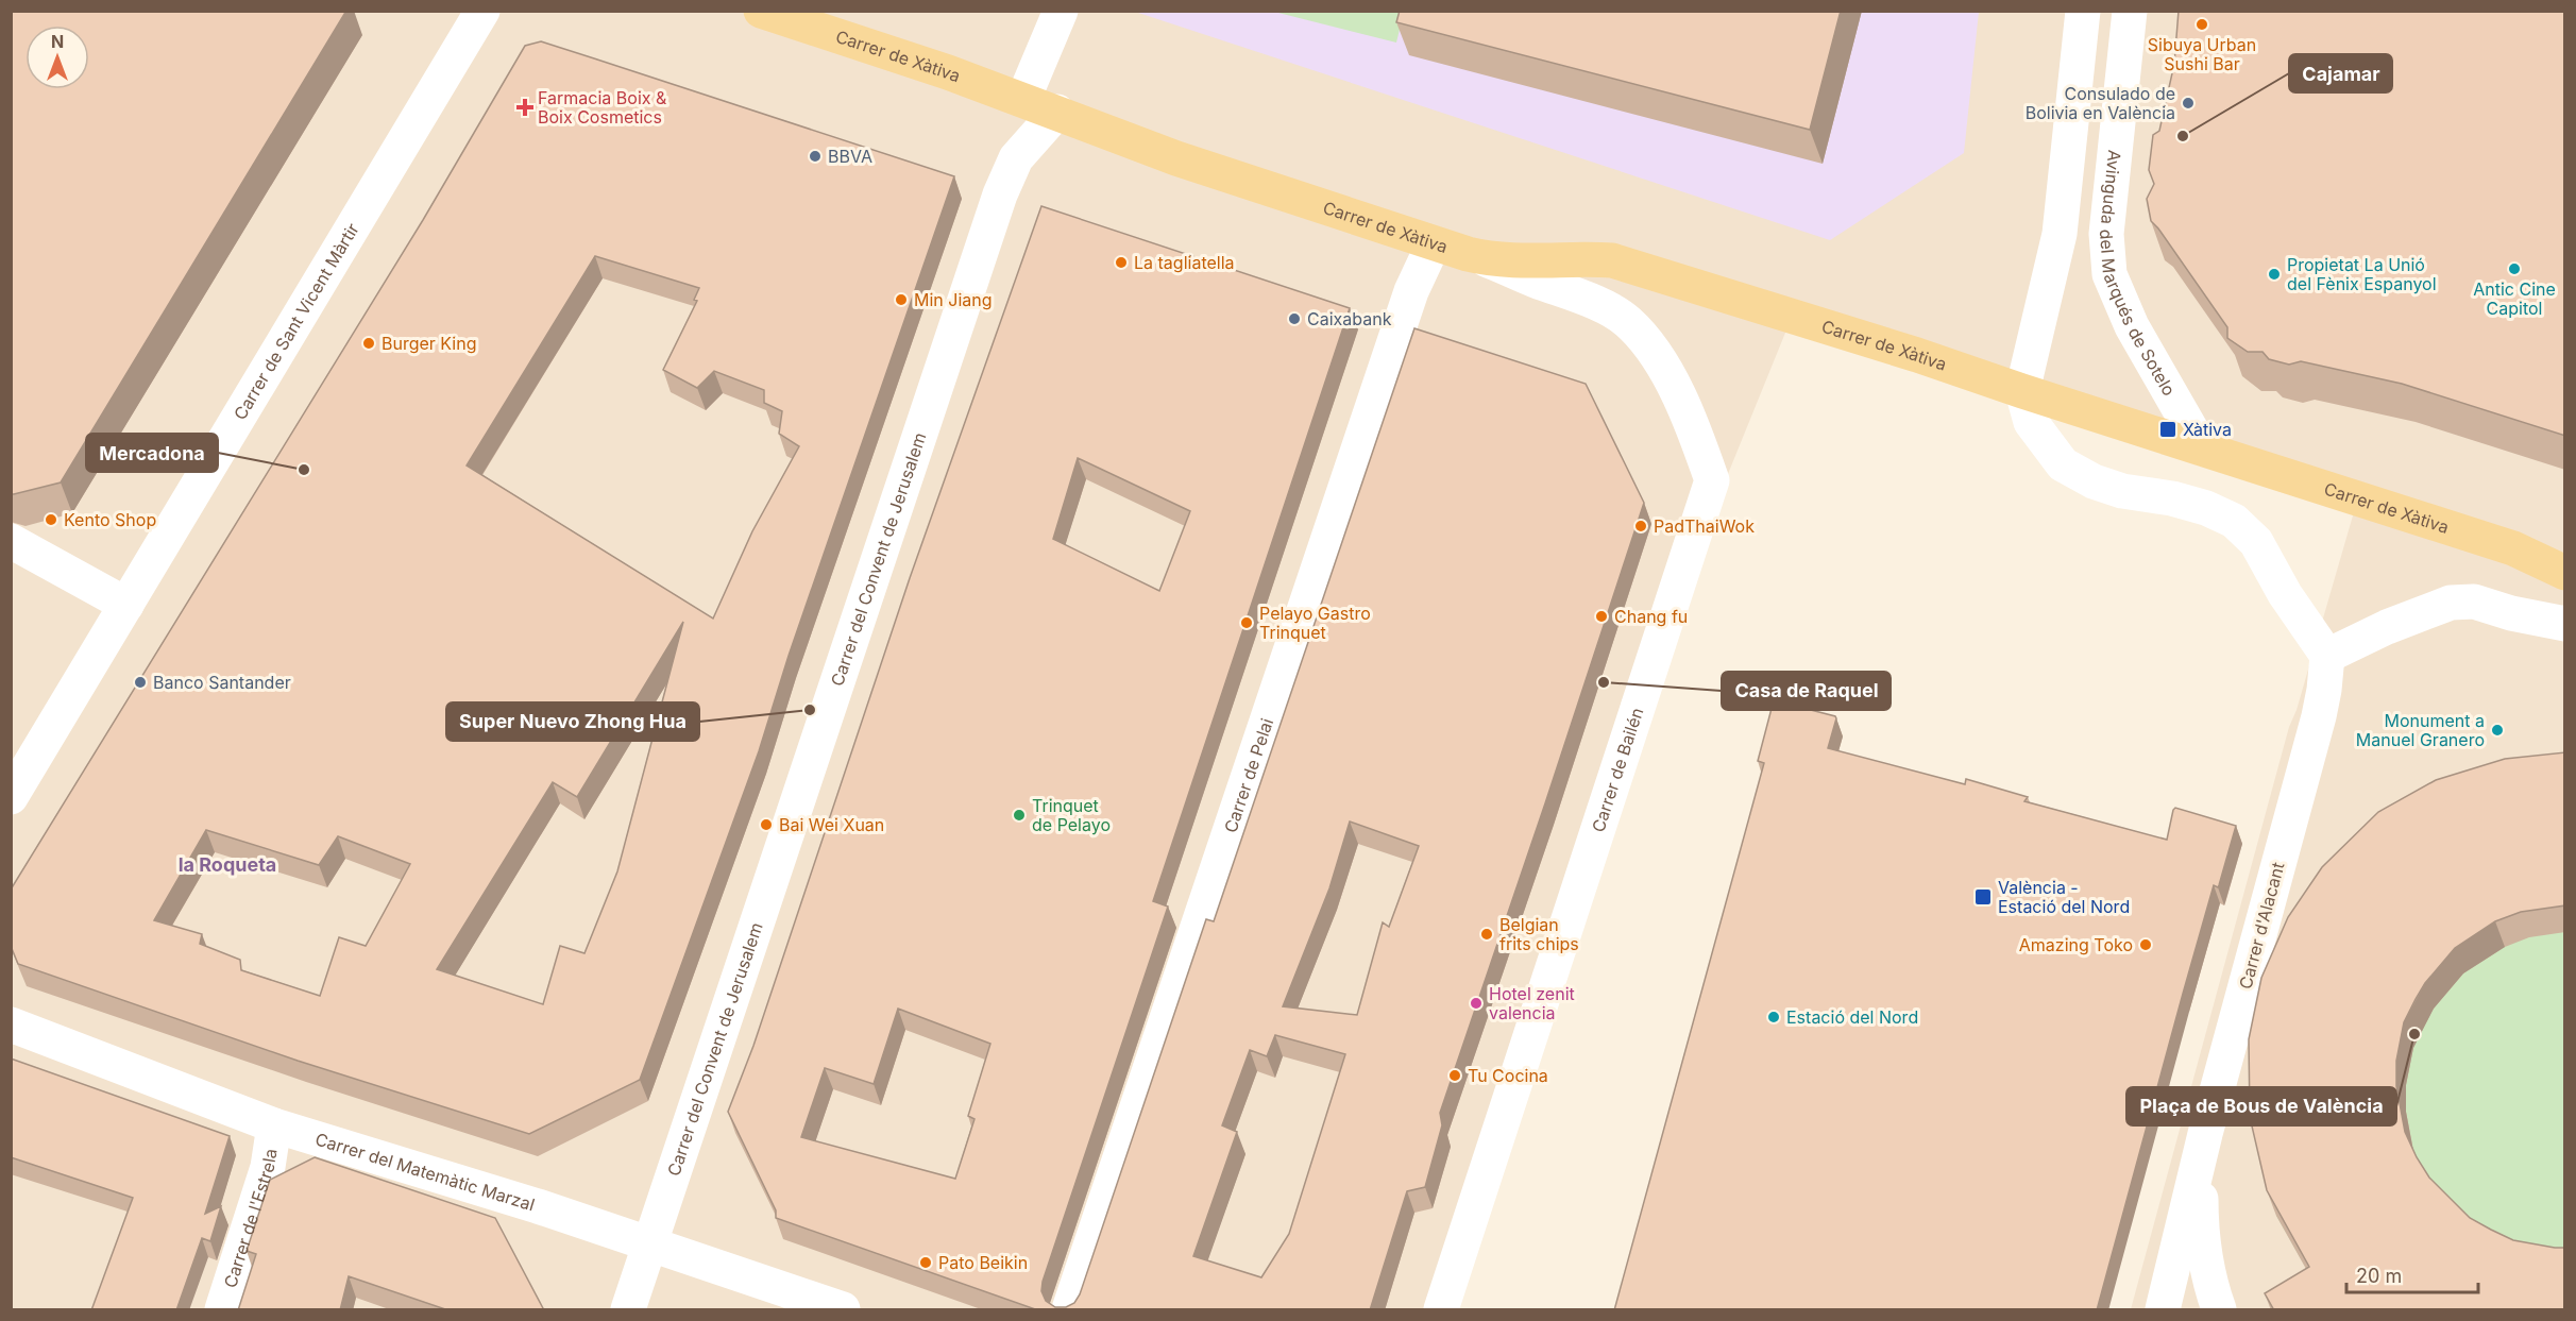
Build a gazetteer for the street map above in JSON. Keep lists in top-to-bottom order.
{
  "streets": {
    "main road": ["Carrer de Xàtiva"],
    "street": [
      "Avinguda del Marqués de Sotelo",
      "Carrer de Sant Vicent Màrtir",
      "Carrer del Convent de Jerusalem",
      "Carrer de Bailén",
      "Carrer de Pelai",
      "Carrer d'Alacant",
      "Carrer del Matemàtic Marzal",
      "Carrer de l'Estrela"
    ]
  },
  "crossings": [
    ["Carrer de Xàtiva", "Avinguda del Marqués de Sotelo"],
    ["Carrer de Xàtiva", "Carrer del Convent de Jerusalem"],
    ["Carrer de Xàtiva", "Carrer de Bailén"],
    ["Carrer de Xàtiva", "Carrer de Pelai"],
    ["Carrer del Convent de Jerusalem", "Carrer del Matemàtic Marzal"],
    ["Carrer del Matemàtic Marzal", "Carrer de l'Estrela"]
  ],
  "districts": ["la Roqueta"],
  "places": {
    "other": [
      "Sibuya Urban Sushi Bar",
      "Consulado de Bolivia en València",
      "Cajamar",
      "BBVA",
      "La tagliatella",
      "Antic Cine Capitol",
      "Propietat La Unió del Fènix Espanyol",
      "Min Jiang",
      "Caixabank",
      "Burger King",
      "Mercadona",
      "Kento Shop",
      "PadThaiWok",
      "Chang fu",
      "Pelayo Gastro Trinquet",
      "Banco Santander",
      "Casa de Raquel",
      "Super Nuevo Zhong Hua",
      "Monument a Manuel Granero",
      "Trinquet de Pelayo",
      "Bai Wei Xuan",
      "Belgian frits chips",
      "Amazing Toko",
      "Hotel zenit valencia",
      "Estació del Nord",
      "Plaça de Bous de València",
      "Tu Cocina",
      "Pato Beikin"
    ],
    "health": ["Farmacia Boix & Boix Cosmetics"],
    "transit": ["Xàtiva", "València - Estació del Nord"]
  },
  "scale_bar": "20 m",
  "north": "top"
}
